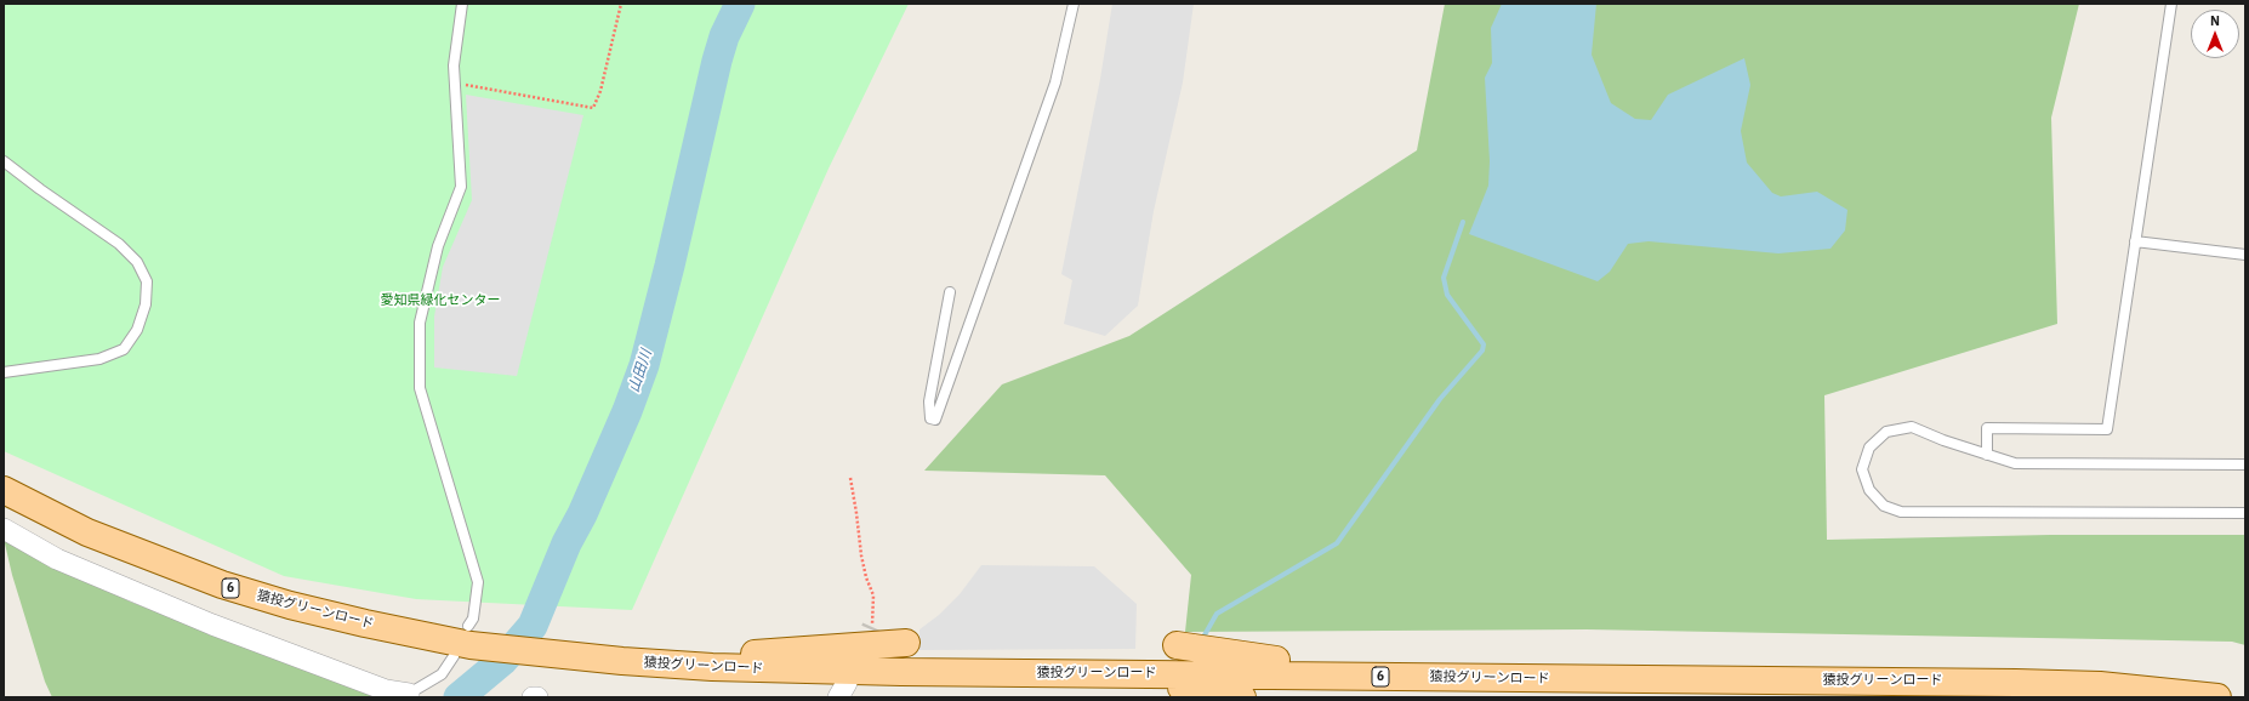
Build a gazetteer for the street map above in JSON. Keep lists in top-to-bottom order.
{
  "streets": {
    "main road": ["6", "猿投グリーンロード"]
  },
  "water": ["山田川"],
  "parks": ["愛知県緑化センター"],
  "north": "top"
}
